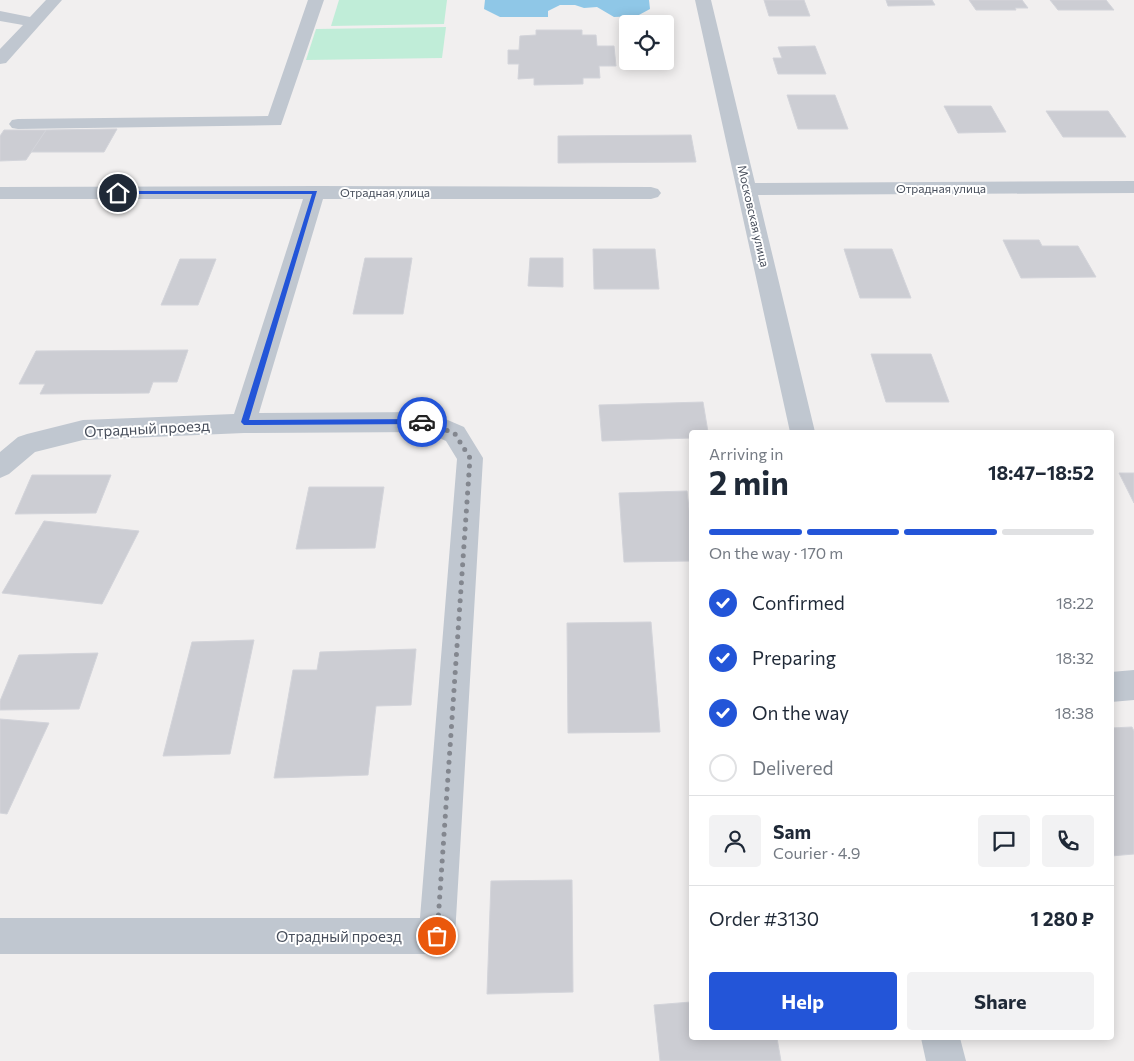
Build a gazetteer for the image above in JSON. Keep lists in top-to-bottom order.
{
  "streets": {
    "street": ["Отрадная улица", "Московская улица", "Отрадный проезд"]
  },
  "crossings": [
    ["Отрадная улица", "Московская улица"]
  ],
  "page": {
    "heading": ["2 min", "Arriving in", "18:47–18:52"],
    "panel": [
      "Sam",
      "Courier · 4.9",
      "Order #3130",
      "1 280 ₽"
    ],
    "bar": "On the way · 170 m",
    "list": [
      ["Confirmed", "18:22"],
      ["Preparing", "18:32"],
      ["On the way", "18:38"],
      "Delivered"
    ],
    "buttons": ["Help", "Share"]
  }
}
